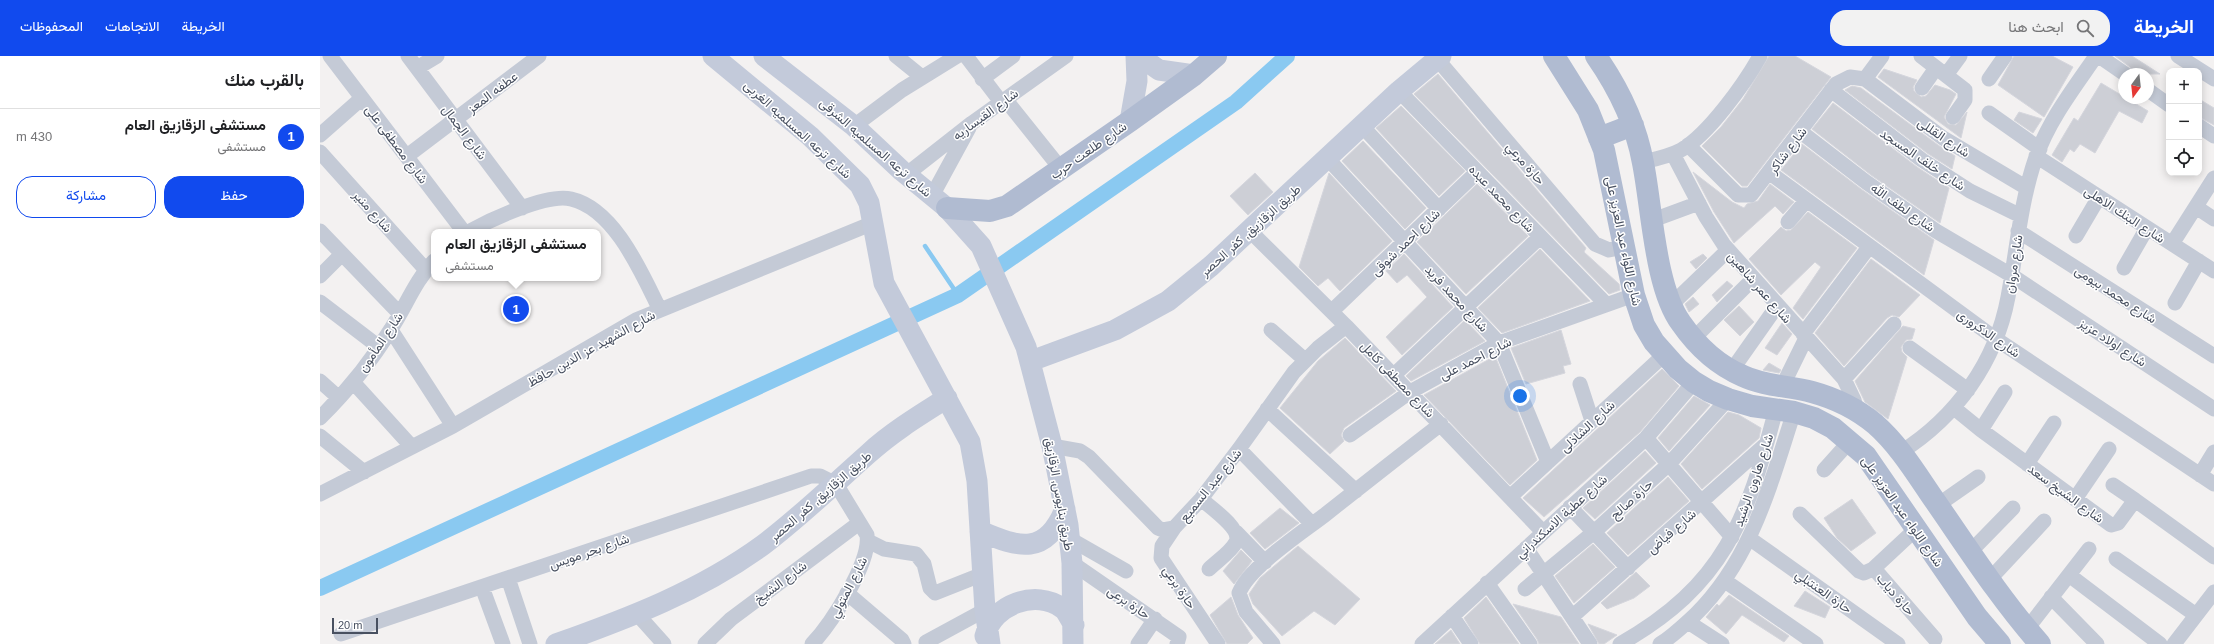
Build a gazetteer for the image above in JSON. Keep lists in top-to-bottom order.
{
  "streets": {
    "main road": [
      "شارع ترعه المسلميه الغربى",
      "شارع ترعه المسلميه الشرقى",
      "شارع طلعت حرب",
      "طريق الزقازيق, كفر الحصر",
      "شارع اللواء عبد العزيز على",
      "طريق بنايوس, الزقازيق"
    ],
    "street": [
      "عطفه المعز",
      "شارع القيساريه",
      "شارع الجمال",
      "شارع القللى",
      "شارع مصطفى على",
      "شارع شاكر",
      "شارع خلف المسجد",
      "حارة مرعي",
      "شارع محمد عبده",
      "شارع لطف الله",
      "شارع منير",
      "شارع البنك الاهلى",
      "شارع احمد شوقى",
      "شارع مروان",
      "شارع عمر شاهين",
      "شارع محمد بيومى",
      "شارع محمد فريد",
      "شارع الدكرورى",
      "شارع المأمون",
      "شارع اولاد عزيز",
      "شارع الشهيد عز الدين حافظ",
      "شارع احمد على",
      "شارع مصطفى كامل",
      "شارع الشاذلى",
      "شارع هارون الرشيد",
      "شارع عبد السميع",
      "شارع الشيخ سعد",
      "حارة صالح",
      "شارع عطية الاسكندراني",
      "شارع فياض",
      "شارع بحر مويس",
      "شارع الشيخ",
      "شارع المتولي",
      "حارة برعي",
      "حارة العنتبلي",
      "حارة دياب",
      "حارة برعى"
    ]
  },
  "crossings": [
    ["عطفه المعز", "شارع الجمال"],
    ["عطفه المعز", "شارع مصطفى على"],
    ["شارع القيساريه", "شارع ترعه المسلميه الشرقى"],
    ["شارع ترعه المسلميه الغربى", "طريق الزقازيق, كفر الحصر"],
    ["شارع ترعه المسلميه الغربى", "شارع الشهيد عز الدين حافظ"],
    ["شارع القللى", "شارع شاكر"],
    ["شارع القللى", "شارع مروان"],
    ["شارع ترعه المسلميه الشرقى", "شارع طلعت حرب"],
    ["شارع ترعه المسلميه الشرقى", "طريق بنايوس, الزقازيق"],
    ["شارع شاكر", "شارع خلف المسجد"],
    ["شارع شاكر", "شارع لطف الله"],
    ["شارع شاكر", "شارع الدكرورى"],
    ["شارع خلف المسجد", "شارع مروان"],
    ["حارة مرعي", "طريق الزقازيق, كفر الحصر"],
    ["حارة مرعي", "شارع اللواء عبد العزيز على"],
    ["شارع محمد عبده", "طريق الزقازيق, كفر الحصر"],
    ["شارع محمد عبده", "شارع احمد شوقى"],
    ["شارع محمد عبده", "شارع احمد على"],
    ["شارع لطف الله", "شارع مروان"],
    ["شارع لطف الله", "شارع اولاد عزيز"],
    ["شارع منير", "شارع المأمون"],
    ["شارع البنك الاهلى", "شارع مروان"],
    ["طريق الزقازيق, كفر الحصر", "شارع محمد فريد"],
    ["طريق الزقازيق, كفر الحصر", "شارع مصطفى كامل"],
    ["طريق الزقازيق, كفر الحصر", "طريق بنايوس, الزقازيق"],
    ["طريق الزقازيق, كفر الحصر", "شارع بحر مويس"],
    ["طريق الزقازيق, كفر الحصر", "شارع المتولي"],
    ["شارع اللواء عبد العزيز على", "شارع احمد على"],
    ["شارع اللواء عبد العزيز على", "شارع الشاذلى"],
    ["شارع اللواء عبد العزيز على", "شارع هارون الرشيد"],
    ["شارع اللواء عبد العزيز على", "حارة صالح"],
    ["شارع اللواء عبد العزيز على", "شارع عطية الاسكندراني"],
    ["شارع احمد شوقى", "شارع محمد فريد"],
    ["شارع احمد شوقى", "شارع مصطفى كامل"],
    ["شارع مروان", "شارع محمد بيومى"],
    ["شارع مروان", "شارع الدكرورى"],
    ["شارع مروان", "شارع اولاد عزيز"],
    ["شارع مروان", "شارع الشيخ سعد"],
    ["شارع محمد فريد", "شارع احمد على"],
    ["شارع محمد فريد", "شارع الشاذلى"],
    ["شارع احمد على", "شارع مصطفى كامل"],
    ["شارع مصطفى كامل", "شارع الشاذلى"],
    ["شارع مصطفى كامل", "شارع عبد السميع"],
    ["شارع مصطفى كامل", "شارع عطية الاسكندراني"],
    ["شارع هارون الرشيد", "شارع فياض"],
    ["شارع هارون الرشيد", "حارة العنتبلي"],
    ["شارع عبد السميع", "طريق بنايوس, الزقازيق"],
    ["شارع عبد السميع", "حارة برعي"],
    ["طريق بنايوس, الزقازيق", "حارة برعى"],
    ["شارع بحر مويس", "شارع المتولي"],
    ["شارع الشيخ", "شارع المتولي"]
  ],
  "scale_bar": "20 m",
  "north": "bottom",
  "page": {
    "header": "الخريطة",
    "search": "ابحث هنا",
    "nav": ["الخريطة", "الاتجاهات", "المحفوظات"],
    "heading": "بالقرب منك",
    "map_buttons": ["+", "−"],
    "list": [
      {
        "mark": "1",
        "name": "مستشفى الزقازيق العام",
        "note": "مستشفى",
        "value": "430 m"
      }
    ],
    "buttons": ["حفظ", "مشاركة"],
    "popup": ["مستشفى الزقازيق العام", "مستشفى"],
    "pins": "1",
    "scale": "20 m"
  }
}
